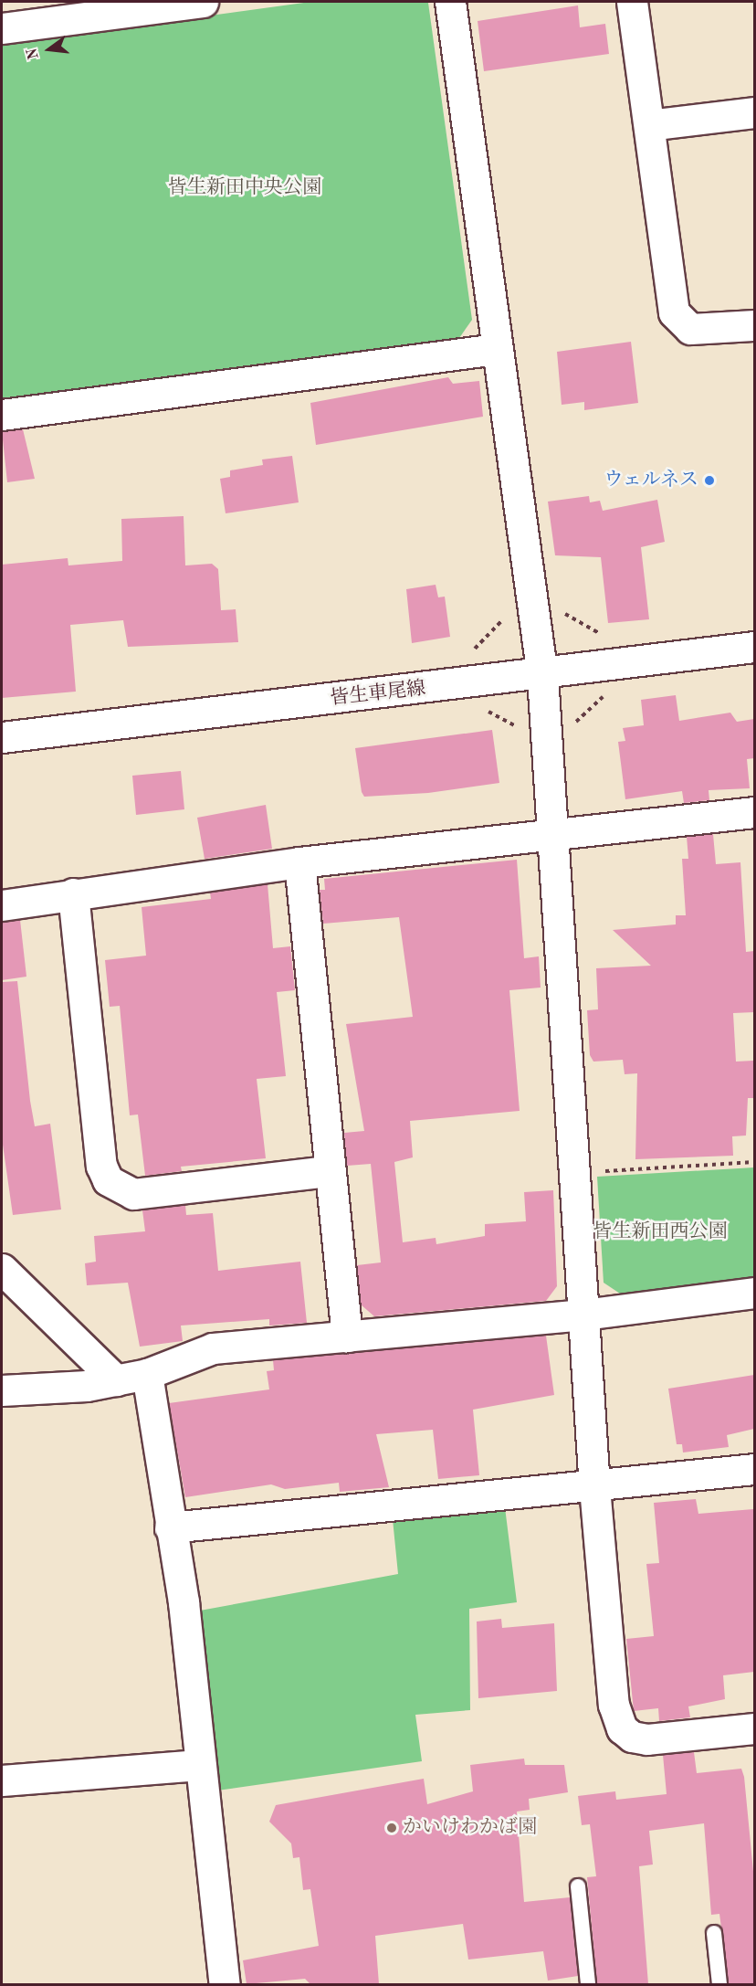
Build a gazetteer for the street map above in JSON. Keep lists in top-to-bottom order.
{
  "streets": {
    "street": ["皆生車尾線"]
  },
  "parks": ["皆生新田中央公園", "皆生新田西公園"],
  "places": ["ウェルネス", "かいけわかば園"],
  "north": "left"
}
